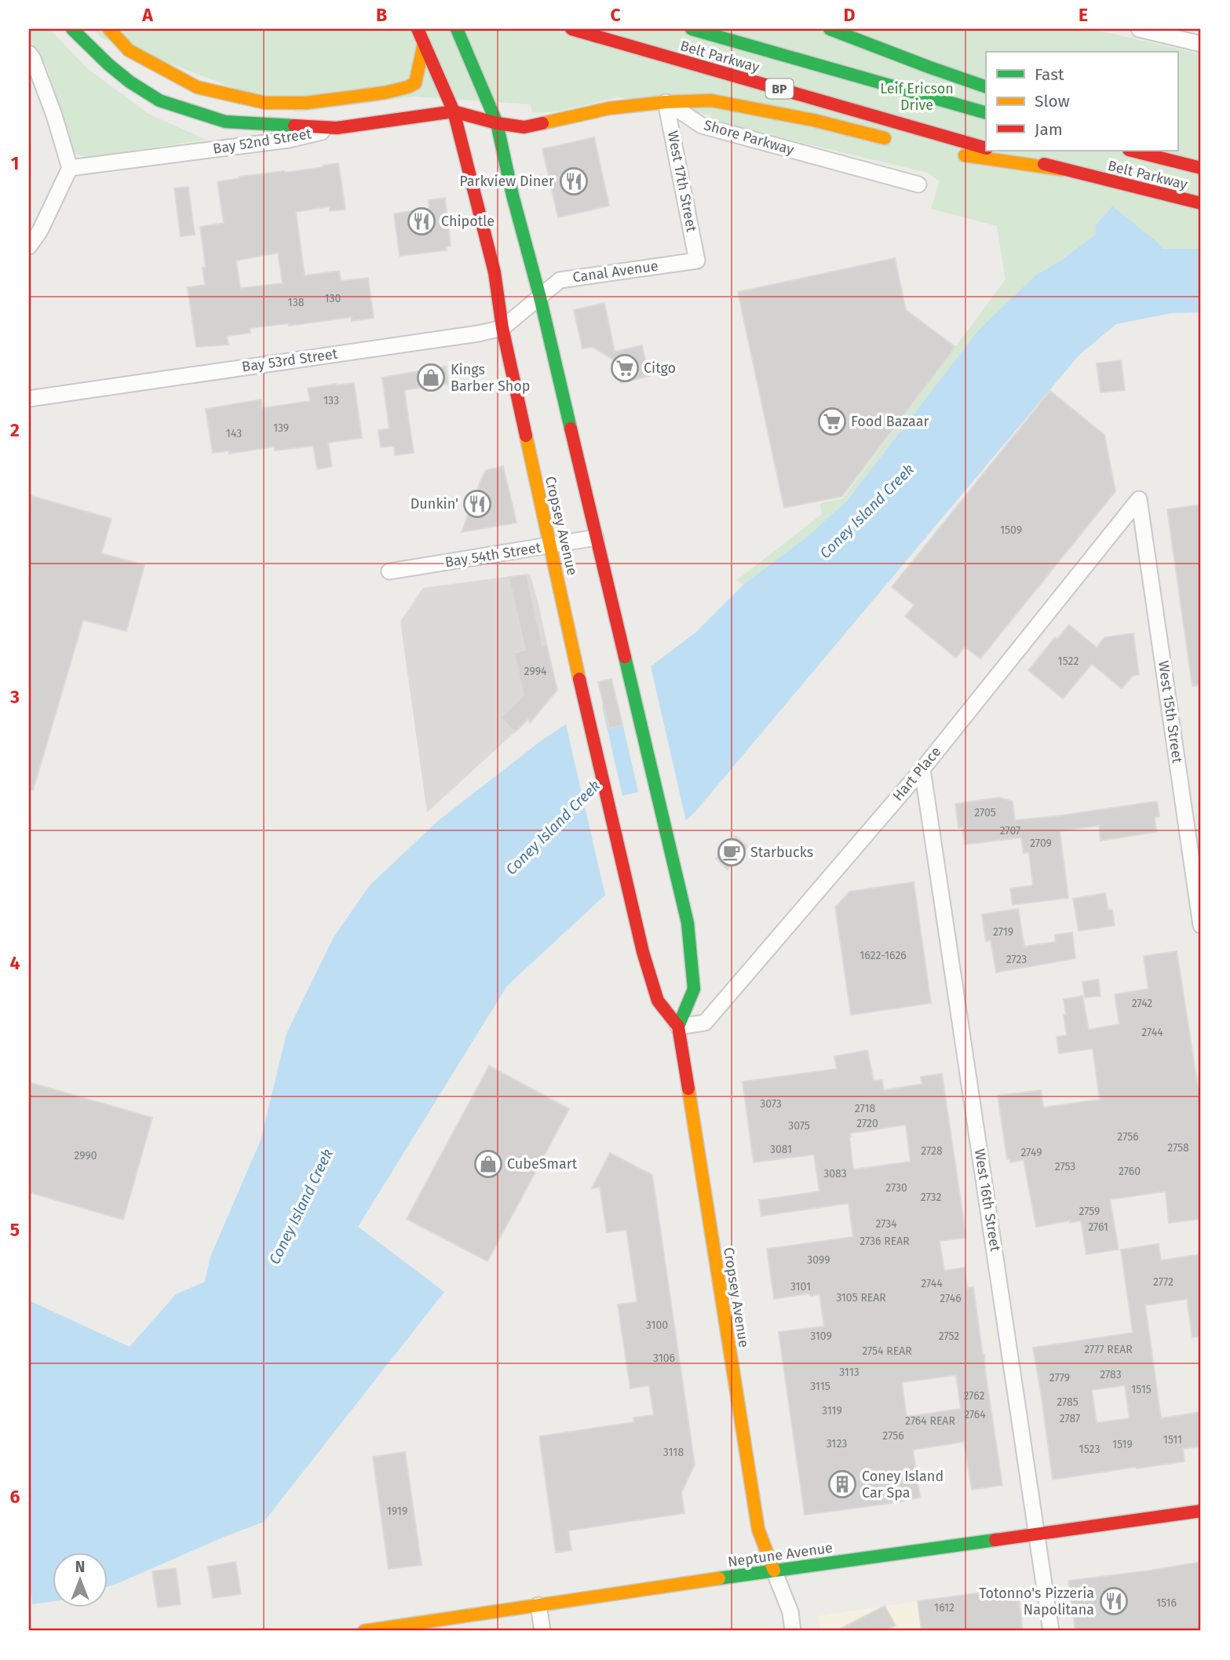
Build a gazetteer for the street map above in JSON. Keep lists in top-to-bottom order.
{
  "streets": {
    "main road": [
      "Belt Parkway",
      "BP",
      "Bay 52nd Street",
      "Cropsey Avenue",
      "Neptune Avenue"
    ],
    "street": [
      "Shore Parkway",
      "West 17th Street",
      "Canal Avenue",
      "Bay 53rd Street",
      "Bay 54th Street",
      "West 15th Street",
      "Hart Place",
      "West 16th Street"
    ]
  },
  "crossings": [
    ["Shore Parkway", "West 17th Street"],
    ["Bay 52nd Street", "Cropsey Avenue"],
    ["West 17th Street", "Canal Avenue"],
    ["Canal Avenue", "Bay 53rd Street"],
    ["Bay 53rd Street", "Cropsey Avenue"],
    ["Cropsey Avenue", "Bay 54th Street"],
    ["Cropsey Avenue", "Hart Place"],
    ["Cropsey Avenue", "Neptune Avenue"],
    ["West 15th Street", "Hart Place"],
    ["Hart Place", "West 16th Street"],
    ["West 16th Street", "Neptune Avenue"]
  ],
  "water": ["Coney Island Creek"],
  "parks": ["Leif Ericson Drive"],
  "places": {
    "restaurant": [
      "Parkview Diner",
      "Chipotle",
      "Dunkin'",
      "Totonno's Pizzeria Napolitana"
    ],
    "supermarket": ["Citgo", "Food Bazaar"],
    "shop": ["Kings Barber Shop", "CubeSmart"],
    "cafe": ["Starbucks"],
    "building": ["Coney Island Car Spa"]
  },
  "house_numbers": [
    "130",
    "138",
    "133",
    "139",
    "143",
    "1509",
    "1522",
    "2994",
    "2705",
    "2707",
    "2709",
    "2719",
    "1622-1626",
    "2723",
    "2742",
    "2744",
    "3073",
    "2718",
    "2720",
    "3075",
    "2756",
    "2758",
    "3081",
    "2728",
    "2749",
    "2990",
    "2753",
    "2760",
    "3083",
    "2730",
    "2732",
    "2759",
    "2734",
    "2761",
    "2736 REAR",
    "3099",
    "2772",
    "2744",
    "3101",
    "3105 REAR",
    "2746",
    "3100",
    "3109",
    "2752",
    "2777 REAR",
    "2754 REAR",
    "3106",
    "3113",
    "2783",
    "2779",
    "3115",
    "1515",
    "2762",
    "2785",
    "3119",
    "2764",
    "2787",
    "2764 REAR",
    "2756",
    "1511",
    "3123",
    "1519",
    "1523",
    "3118",
    "1919",
    "1516",
    "1612"
  ],
  "legend": ["Fast", "Slow", "Jam"],
  "north": "top",
  "grid": {
    "columns": [
      "A",
      "B",
      "C",
      "D",
      "E"
    ],
    "rows": [
      "1",
      "2",
      "3",
      "4",
      "5",
      "6"
    ]
  }
}
